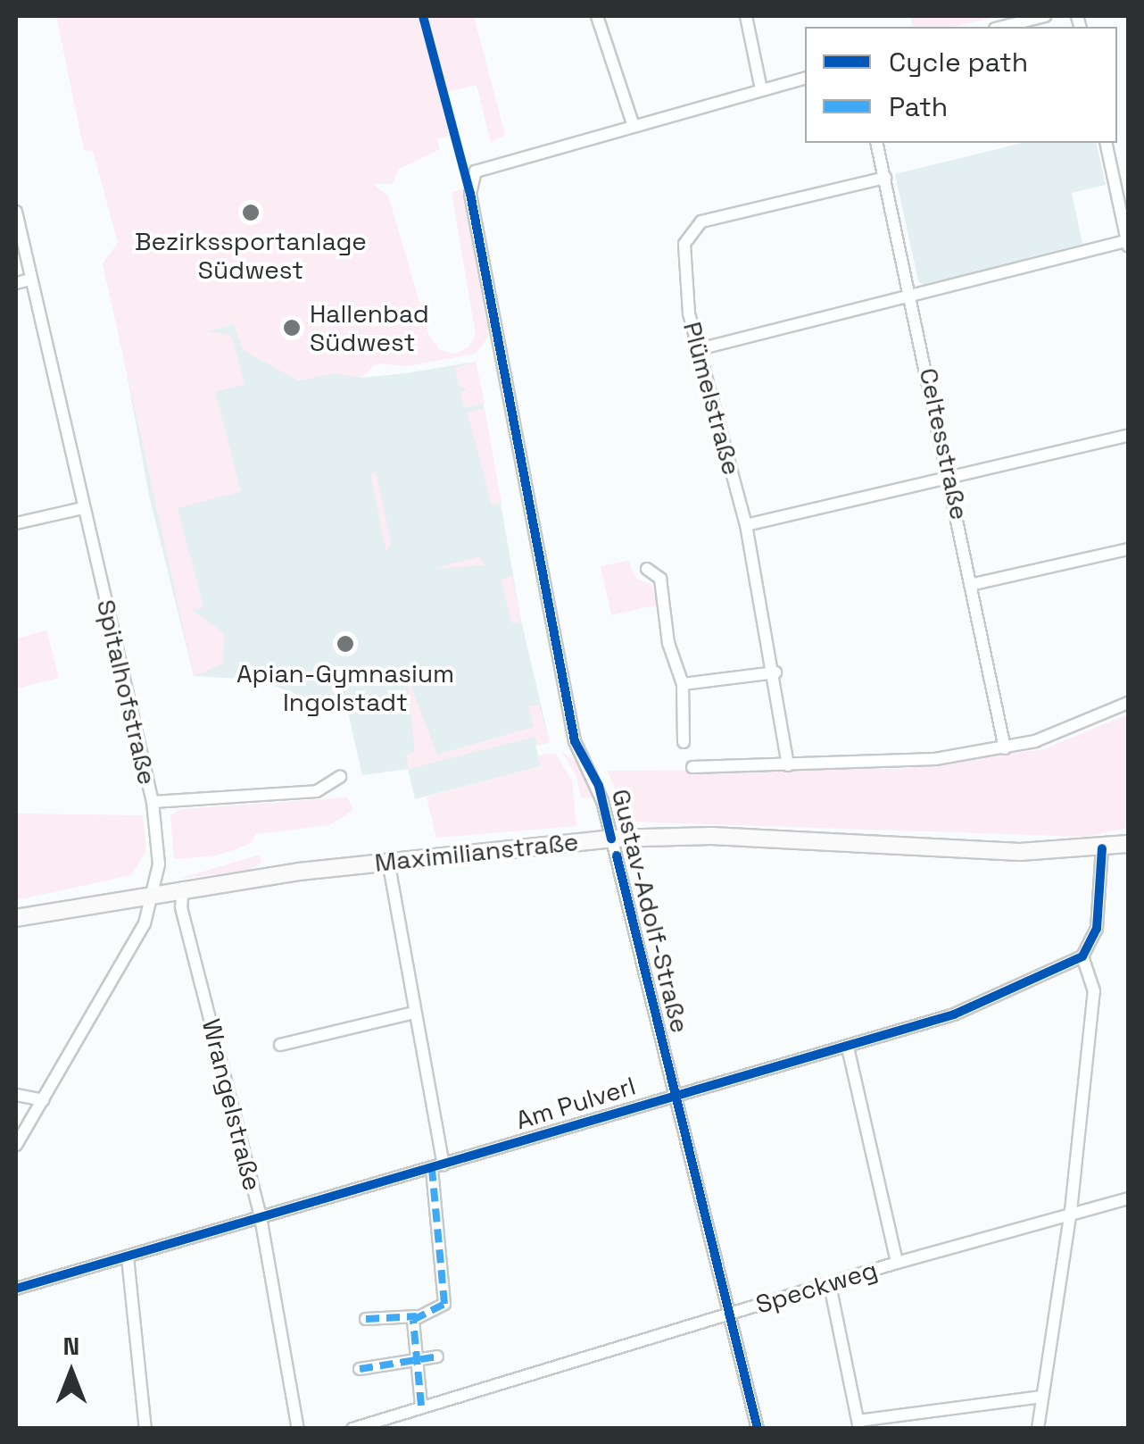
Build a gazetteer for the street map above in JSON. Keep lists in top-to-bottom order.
{
  "streets": {
    "street": [
      "Plümelstraße",
      "Celtesstraße",
      "Spitalhofstraße",
      "Maximilianstraße",
      "Gustav-Adolf-Straße",
      "Am Pulverl",
      "Wrangelstraße",
      "Speckweg"
    ]
  },
  "crossings": [
    ["Plümelstraße", "Celtesstraße"],
    ["Spitalhofstraße", "Maximilianstraße"],
    ["Maximilianstraße", "Gustav-Adolf-Straße"],
    ["Maximilianstraße", "Wrangelstraße"],
    ["Gustav-Adolf-Straße", "Am Pulverl"],
    ["Gustav-Adolf-Straße", "Speckweg"],
    ["Am Pulverl", "Wrangelstraße"]
  ],
  "places": ["Bezirkssportanlage Südwest", "Hallenbad Südwest", "Apian-Gymnasium Ingolstadt"],
  "legend": ["Cycle path", "Path"],
  "north": "top"
}
